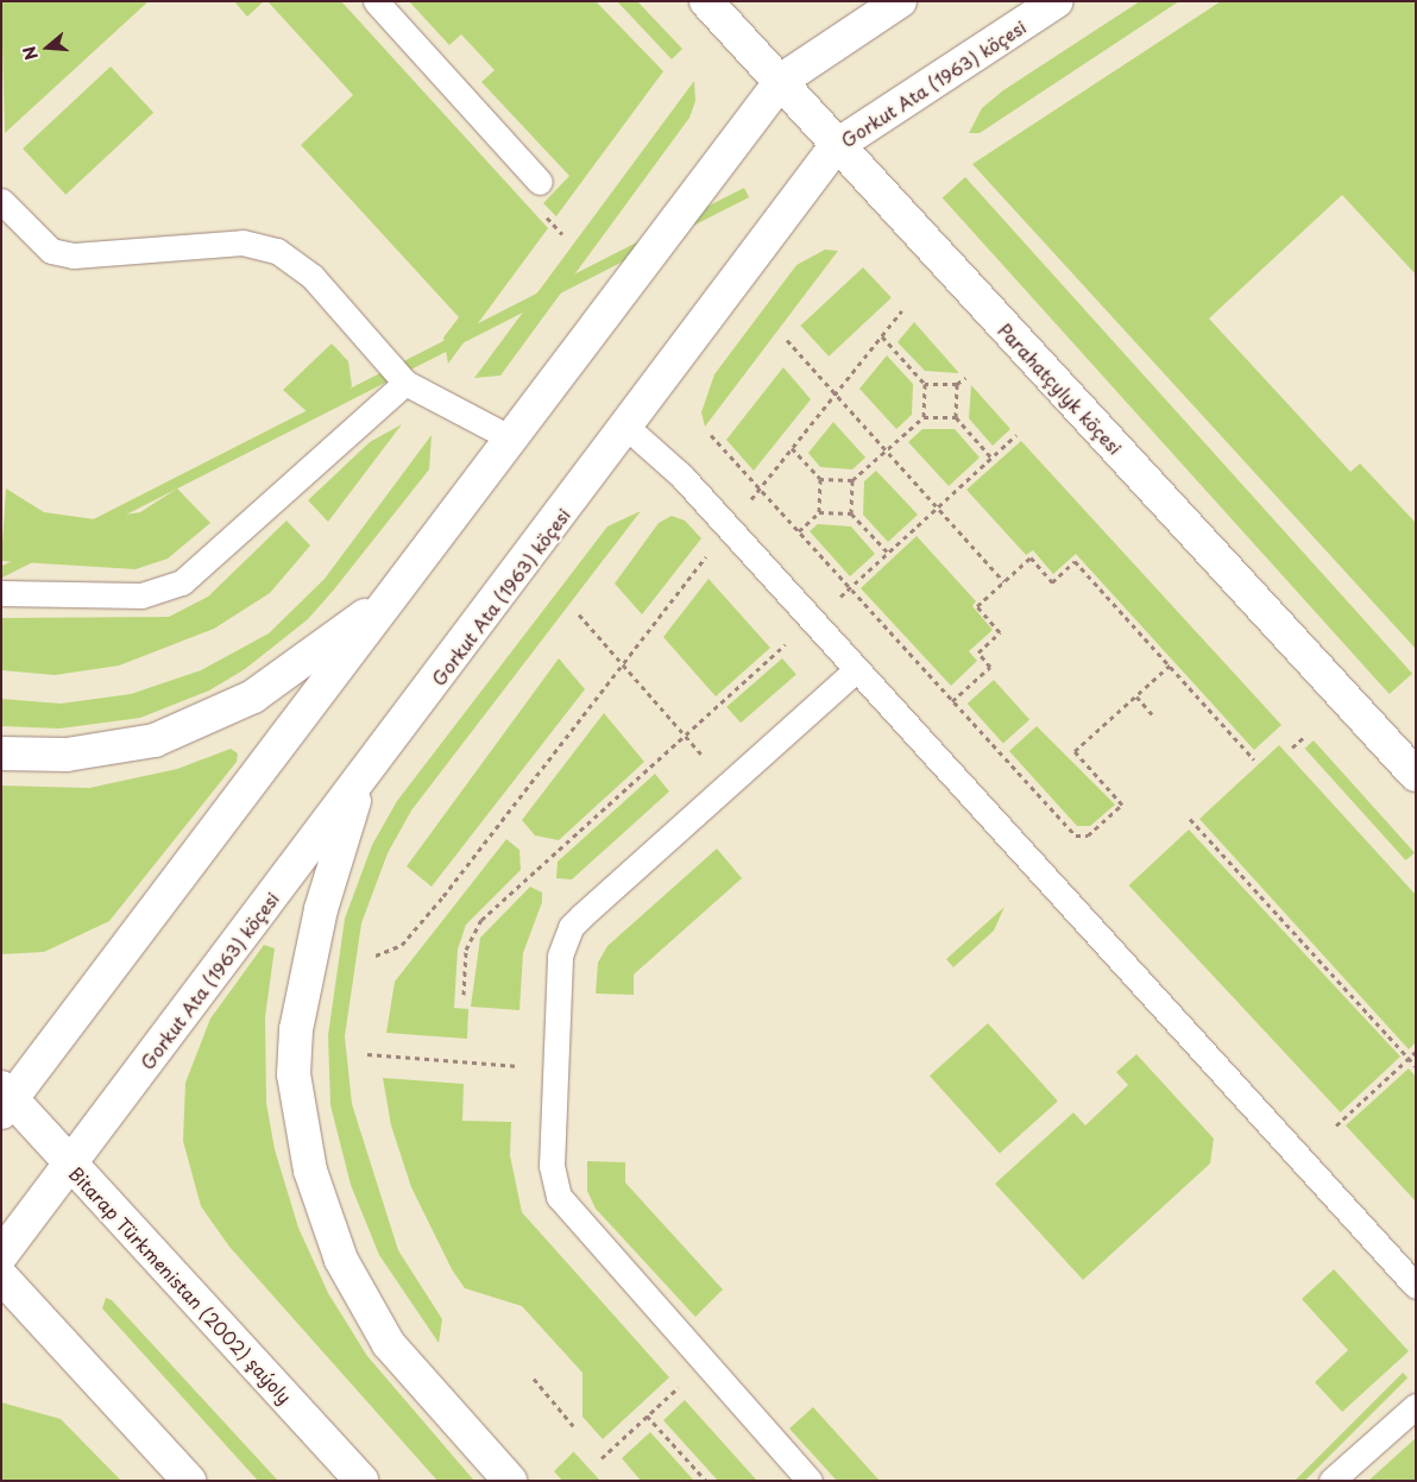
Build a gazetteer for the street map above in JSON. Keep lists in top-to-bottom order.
{
  "streets": {
    "street": ["Gorkut Ata (1963) köçesi", "Parahatçylyk köçesi", "Bitarap Türkmenistan (2002) şaýoly"]
  },
  "crossings": [
    ["Gorkut Ata (1963) köçesi", "Parahatçylyk köçesi"],
    ["Gorkut Ata (1963) köçesi", "Bitarap Türkmenistan (2002) şaýoly"]
  ],
  "north": "left"
}
